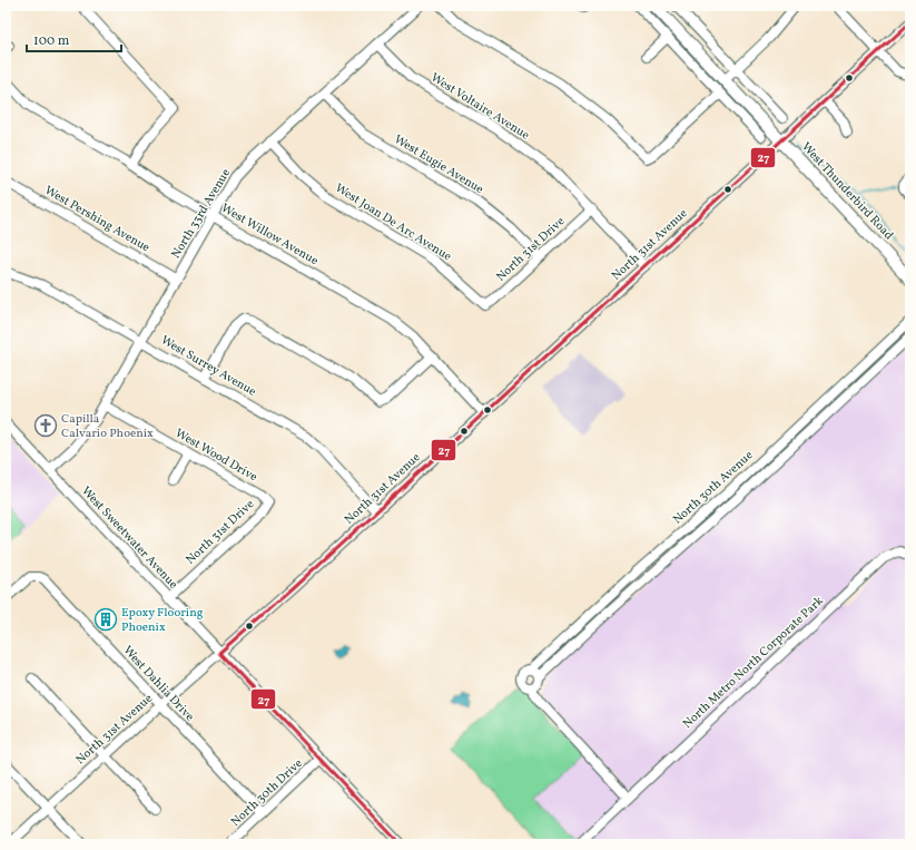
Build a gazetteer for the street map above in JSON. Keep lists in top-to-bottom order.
{
  "streets": {
    "main road": ["West Thunderbird Road"],
    "street": [
      "West Voltaire Avenue",
      "West Eugie Avenue",
      "North 33rd Avenue",
      "West Pershing Avenue",
      "West Joan De Arc Avenue",
      "West Willow Avenue",
      "North 31st Avenue",
      "North 31st Drive",
      "West Surrey Avenue",
      "West Wood Drive",
      "North 30th Avenue",
      "West Sweetwater Avenue",
      "North Metro North Corporate Park",
      "West Dahlia Drive",
      "North 30th Drive"
    ]
  },
  "crossings": [
    ["West Voltaire Avenue", "North 33rd Avenue"],
    ["West Voltaire Avenue", "North 31st Avenue"],
    ["West Voltaire Avenue", "North 31st Drive"],
    ["West Eugie Avenue", "North 33rd Avenue"],
    ["West Eugie Avenue", "North 31st Drive"],
    ["West Thunderbird Road", "North 31st Avenue"],
    ["North 33rd Avenue", "West Pershing Avenue"],
    ["North 33rd Avenue", "West Joan De Arc Avenue"],
    ["North 33rd Avenue", "West Willow Avenue"],
    ["North 33rd Avenue", "West Surrey Avenue"],
    ["North 33rd Avenue", "West Wood Drive"],
    ["North 33rd Avenue", "West Sweetwater Avenue"],
    ["West Joan De Arc Avenue", "North 31st Drive"],
    ["West Willow Avenue", "North 31st Avenue"],
    ["North 31st Avenue", "West Surrey Avenue"],
    ["North 31st Avenue", "West Sweetwater Avenue"],
    ["North 31st Avenue", "West Dahlia Drive"],
    ["North 31st Drive", "West Wood Drive"],
    ["North 31st Drive", "West Sweetwater Avenue"],
    ["West Sweetwater Avenue", "North 30th Drive"],
    ["West Dahlia Drive", "North 30th Drive"]
  ],
  "places": {
    "church": ["Capilla Calvario Phoenix"],
    "building": ["Epoxy Flooring Phoenix"]
  },
  "lines": ["transit line 27"],
  "scale_bar": "100 m"
}
